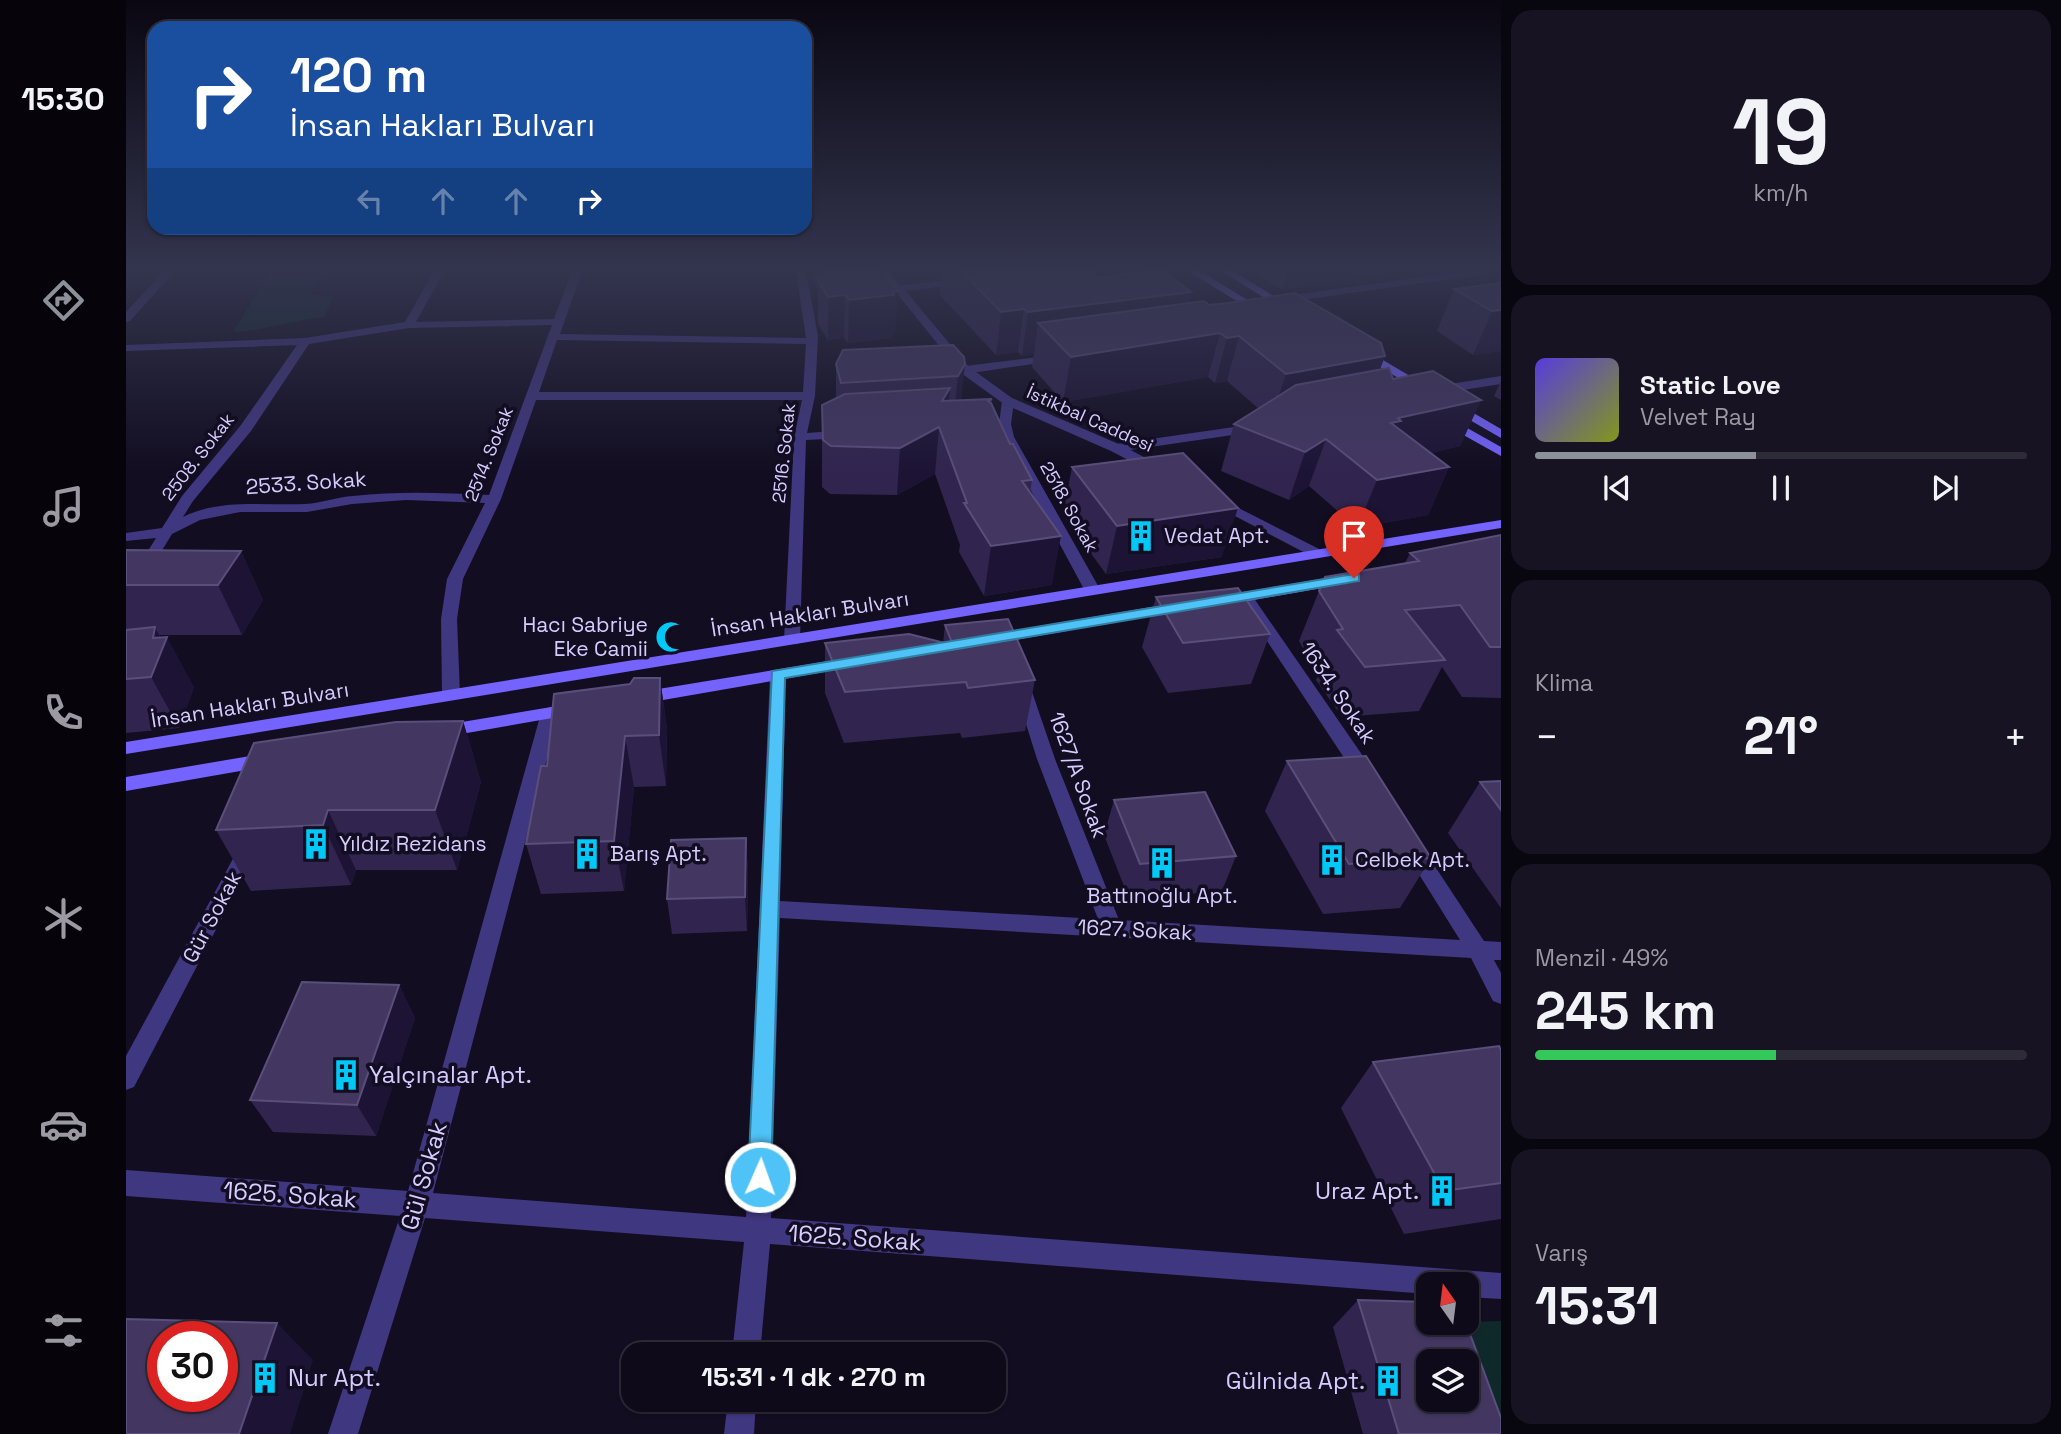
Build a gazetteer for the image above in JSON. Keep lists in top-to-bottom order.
{
  "streets": {
    "main road": ["İnsan Hakları Bulvarı"],
    "street": [
      "İstikbal Caddesi",
      "2516. Sokak",
      "2514. Sokak",
      "2508. Sokak",
      "2533. Sokak",
      "2518. Sokak",
      "1634. Sokak",
      "1627/A Sokak",
      "Gür Sokak",
      "1627. Sokak",
      "Gül Sokak",
      "1625. Sokak"
    ]
  },
  "crossings": [
    ["İstikbal Caddesi", "2518. Sokak"],
    ["2516. Sokak", "İnsan Hakları Bulvarı"],
    ["2514. Sokak", "2533. Sokak"],
    ["2514. Sokak", "İnsan Hakları Bulvarı"],
    ["2508. Sokak", "2533. Sokak"],
    ["2518. Sokak", "İnsan Hakları Bulvarı"],
    ["1627/A Sokak", "1627. Sokak"],
    ["Gül Sokak", "1625. Sokak"]
  ],
  "places": {
    "building": [
      "Vedat Apt.",
      "Yıldız Rezidans",
      "Barış Apt.",
      "Celbek Apt.",
      "Battınoğlu Apt.",
      "Yalçınalar Apt.",
      "Uraz Apt.",
      "Nur Apt.",
      "Gülnida Apt."
    ],
    "mosque": ["Hacı Sabriye Eke Camii"]
  },
  "north": "top",
  "page": {
    "tabs": "15:30",
    "tile": [
      ["19", "km/h"],
      "Klima",
      ["Menzil · 49%", "245 km"],
      ["Varış", "15:31"]
    ],
    "turn": ["120 m", "İnsan Hakları Bulvarı"],
    "song": ["Static Love", "Velvet Ray"],
    "heat": ["−", "21°", "+"],
    "limit": "30",
    "trip": "15:31 · 1 dk · 270 m"
  }
}
